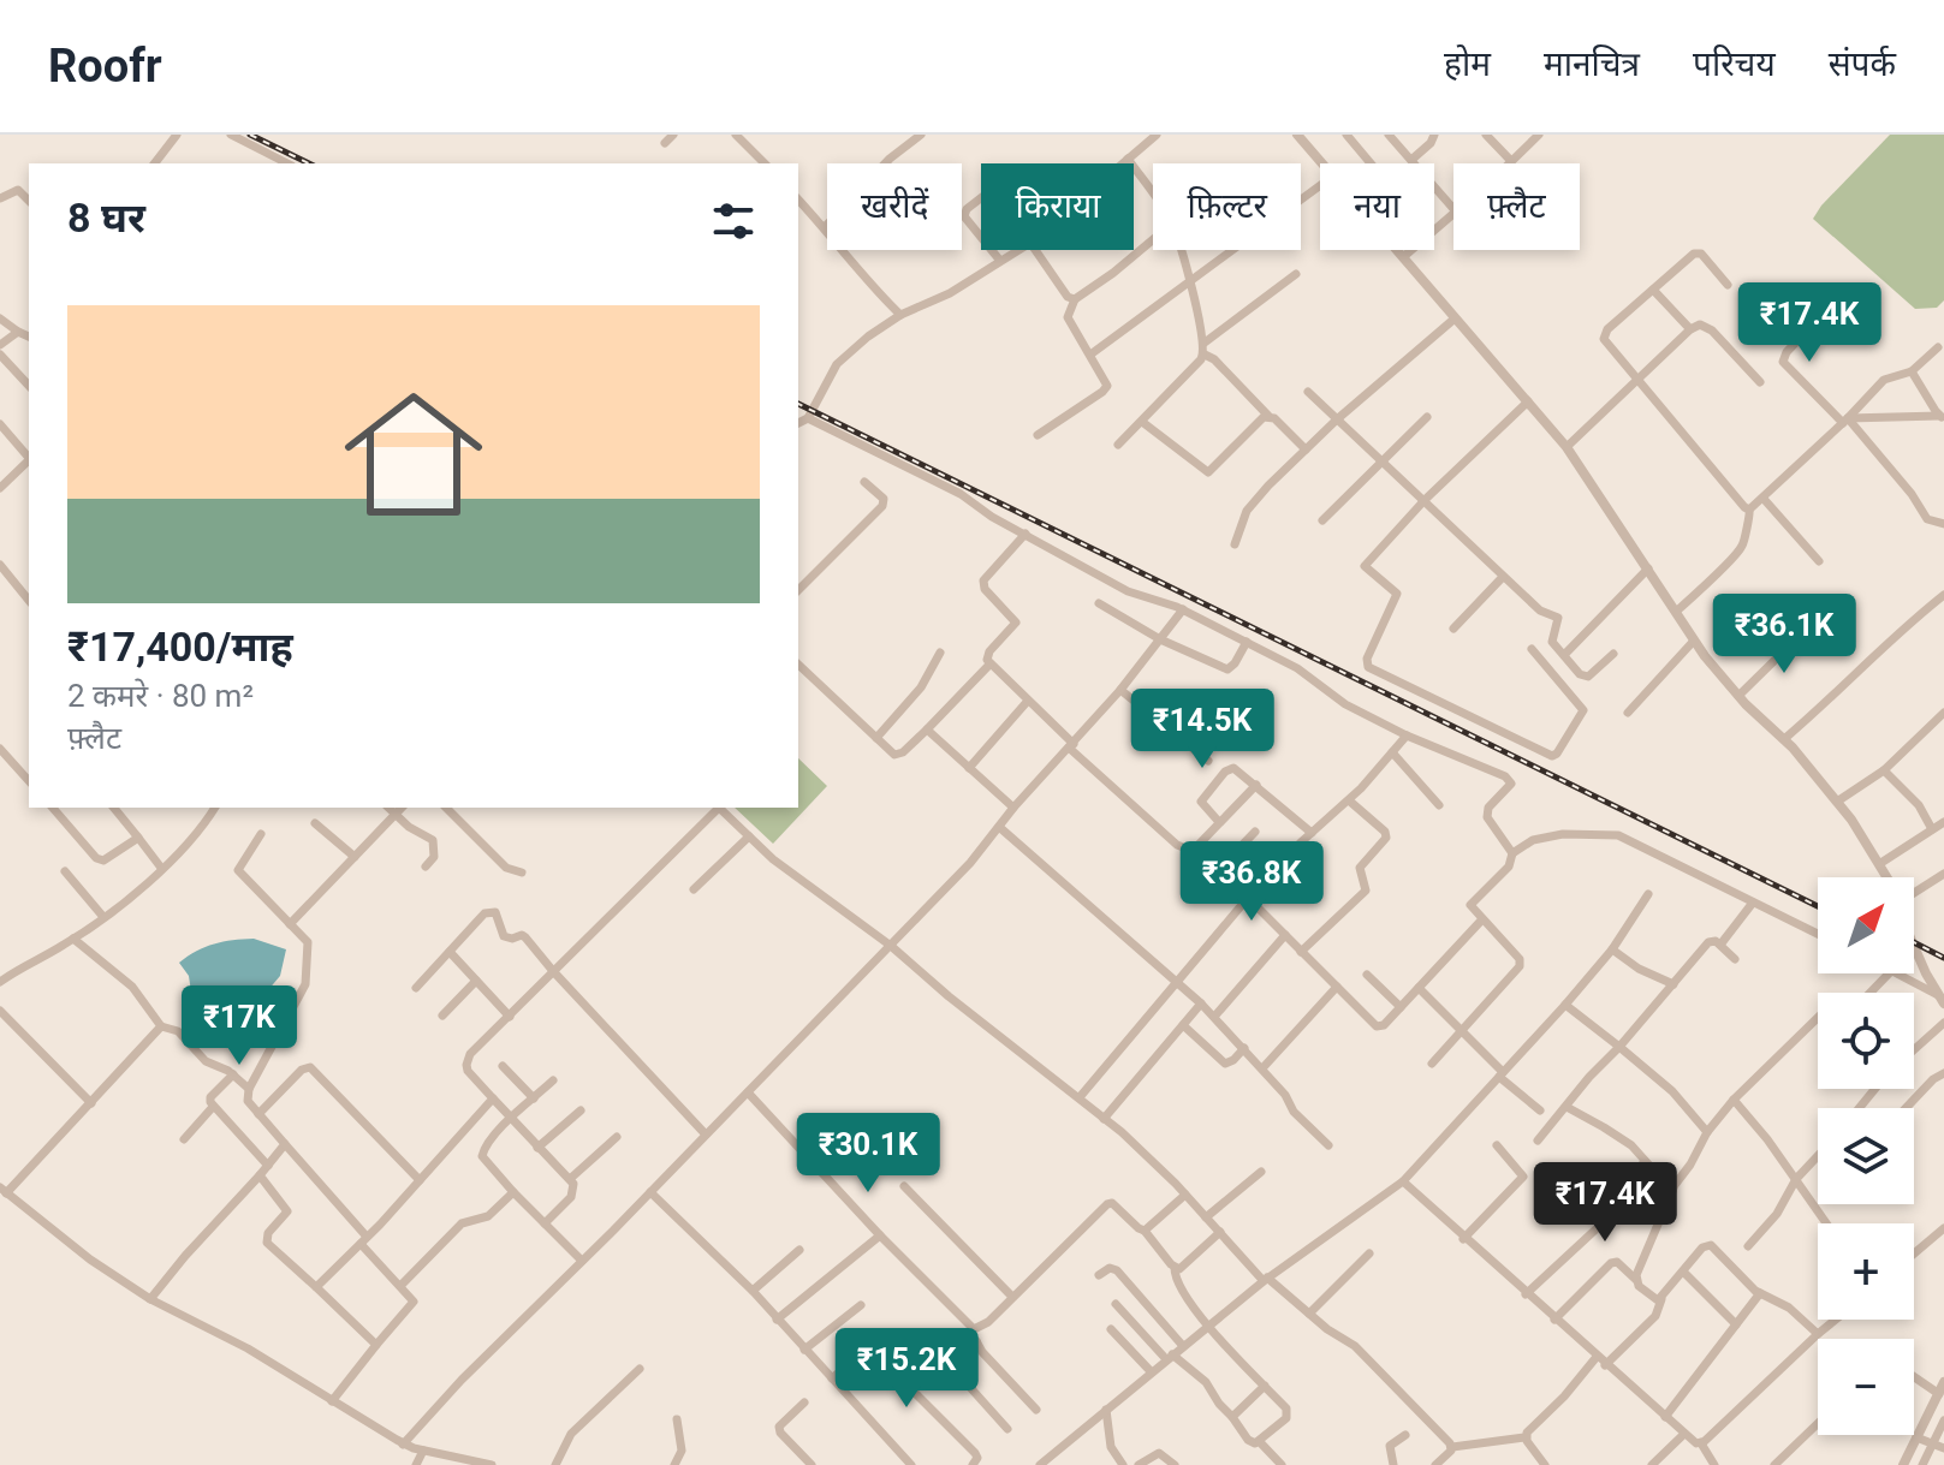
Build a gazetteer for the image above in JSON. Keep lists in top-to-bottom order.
{
  "north": "top right",
  "page": {
    "header": "Roofr",
    "nav": [
      "होम",
      "मानचित्र",
      "परिचय",
      "संपर्क"
    ],
    "chip": [
      "खरीदें",
      "किराया",
      "फ़िल्टर",
      "नया",
      "फ़्लैट"
    ],
    "heading": "8 घर",
    "list": [
      {
        "name": "₹17,400/माह",
        "note": "2 कमरे · 80 m² · फ़्लैट"
      }
    ],
    "price": [
      "₹17.4K",
      "₹36.1K",
      "₹14.5K",
      "₹36.8K",
      "₹17K",
      "₹30.1K",
      "₹17.4K",
      "₹15.2K"
    ],
    "map_buttons": ["+", "−"]
  }
}
